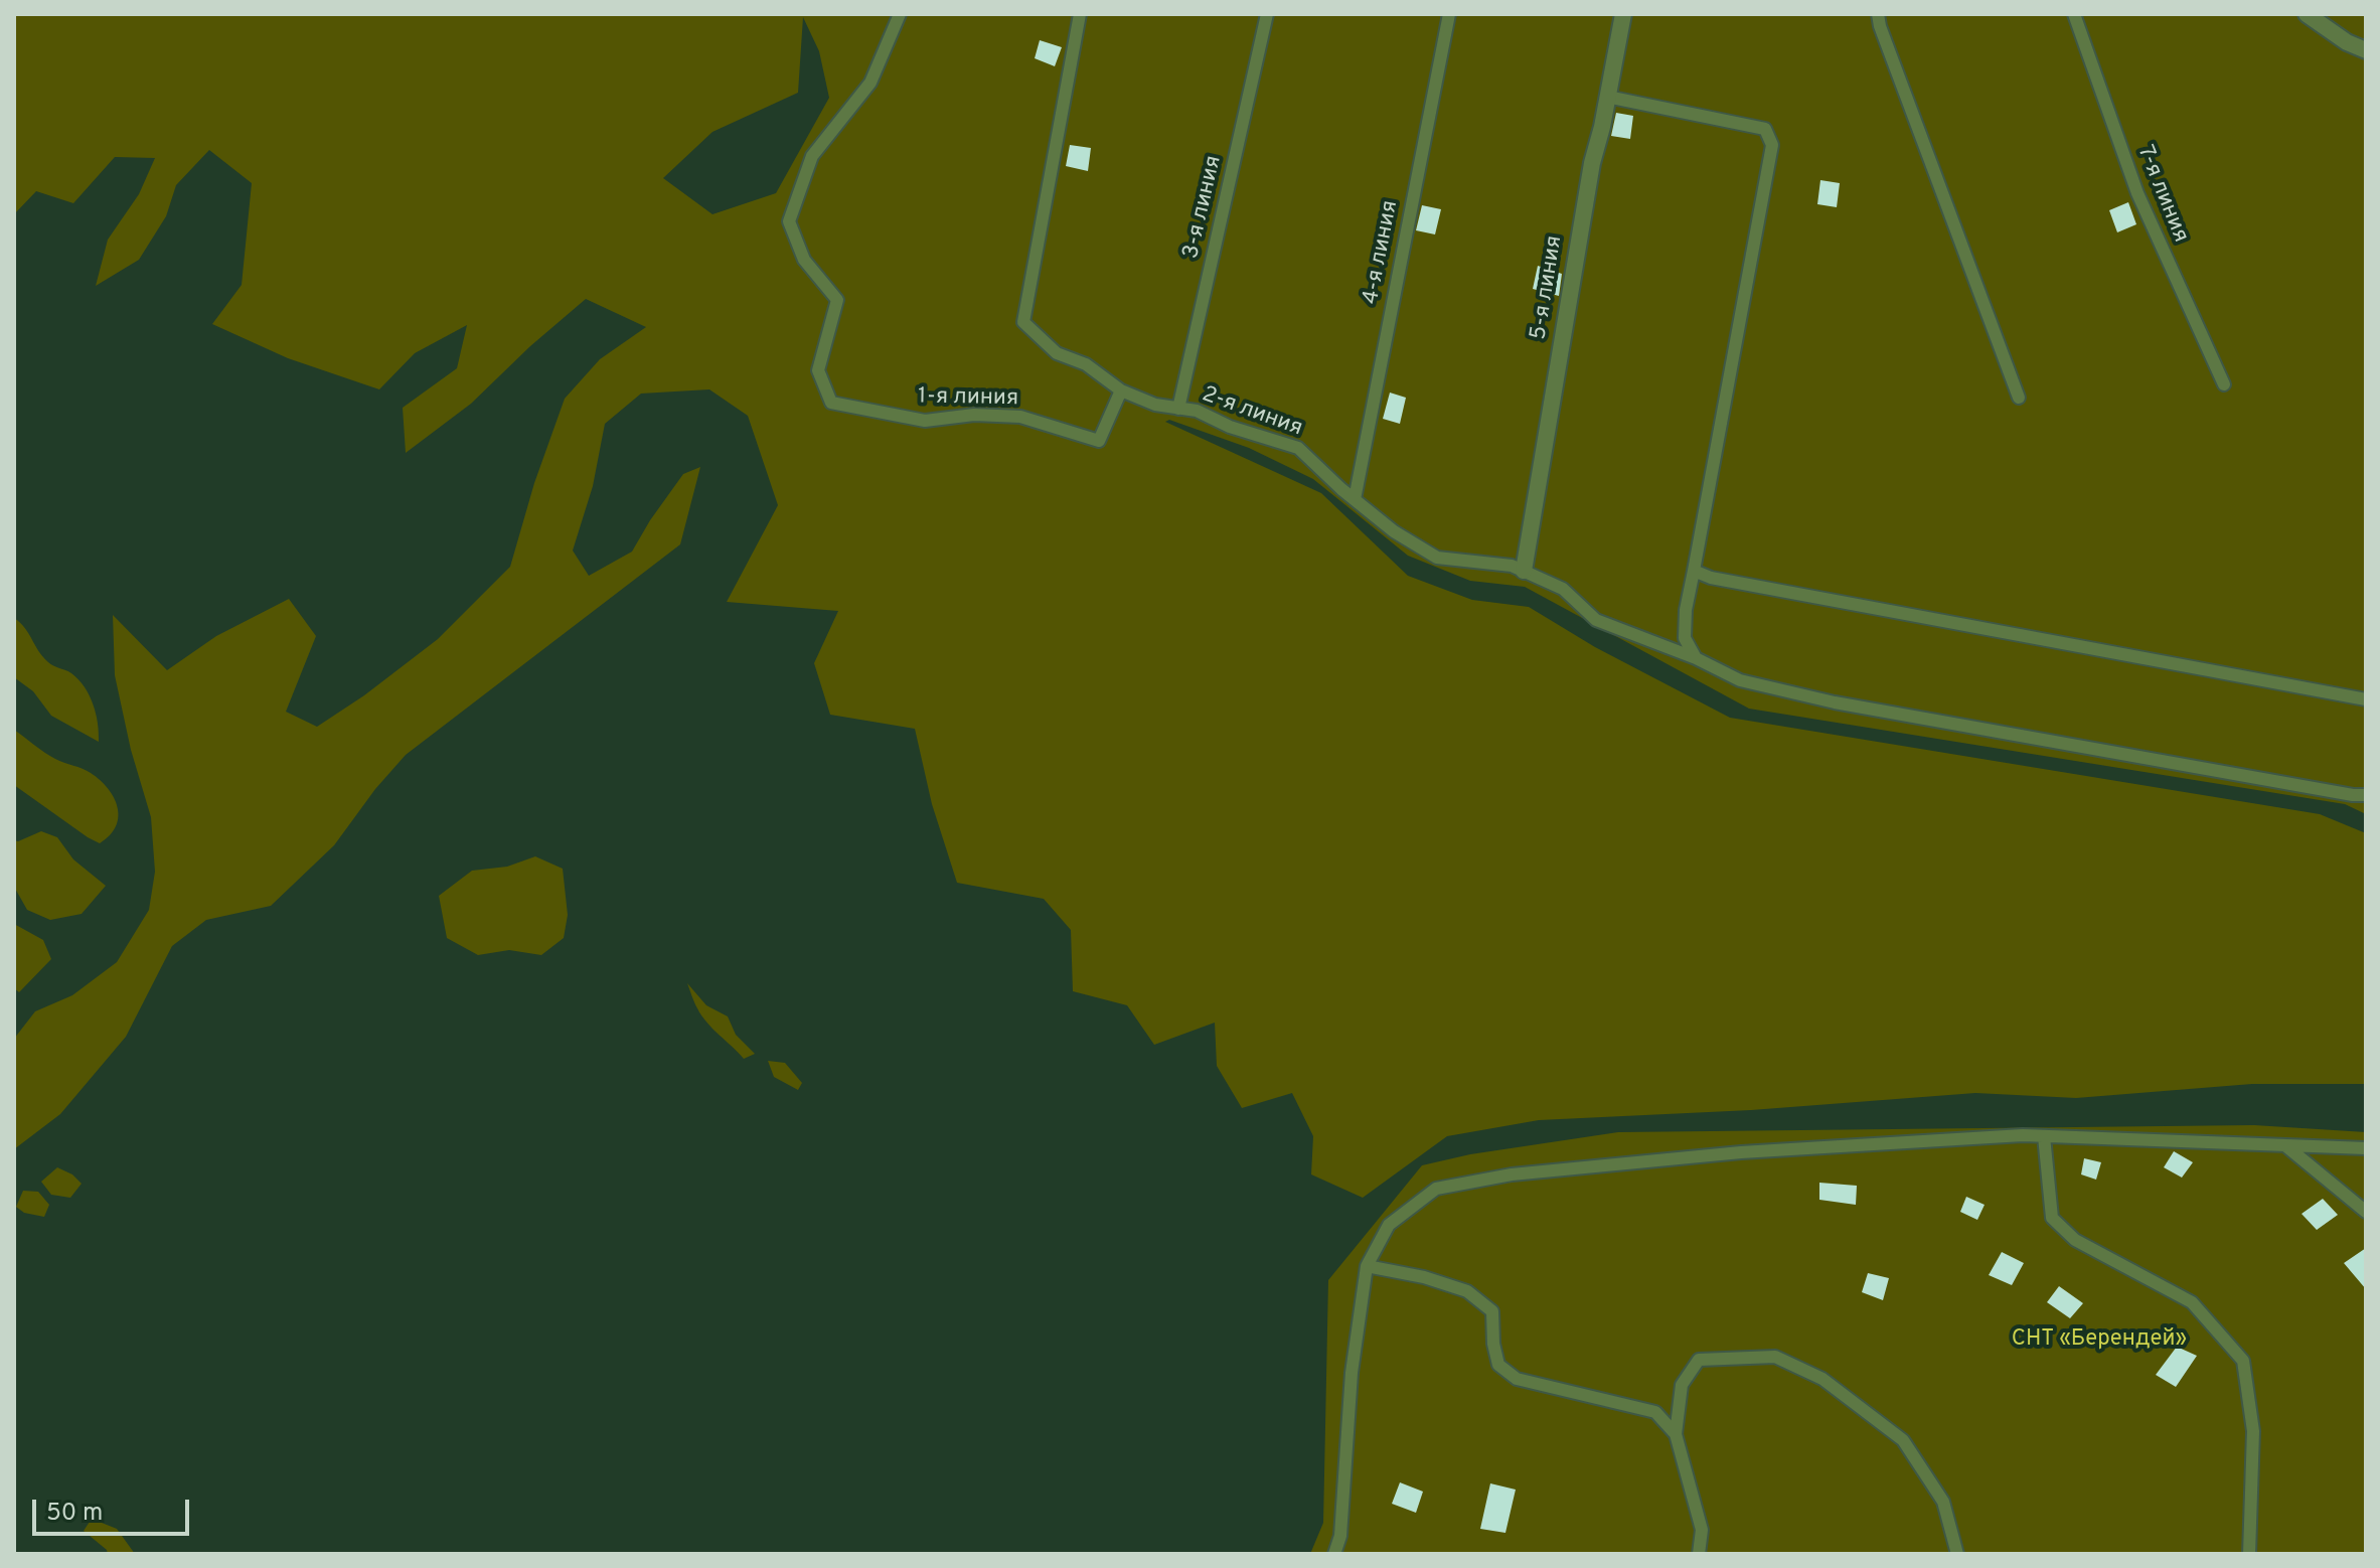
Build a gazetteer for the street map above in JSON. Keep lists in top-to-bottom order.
{
  "streets": {
    "street": ["5-я линия"],
    "lane": [
      "7-я линия",
      "3-я линия",
      "4-я линия",
      "1-я линия",
      "2-я линия"
    ]
  },
  "crossings": [
    ["3-я линия", "2-я линия"],
    ["4-я линия", "2-я линия"],
    ["5-я линия", "2-я линия"],
    ["1-я линия", "2-я линия"]
  ],
  "parks": ["СНТ «Берендей»"],
  "scale_bar": "50 m"
}
